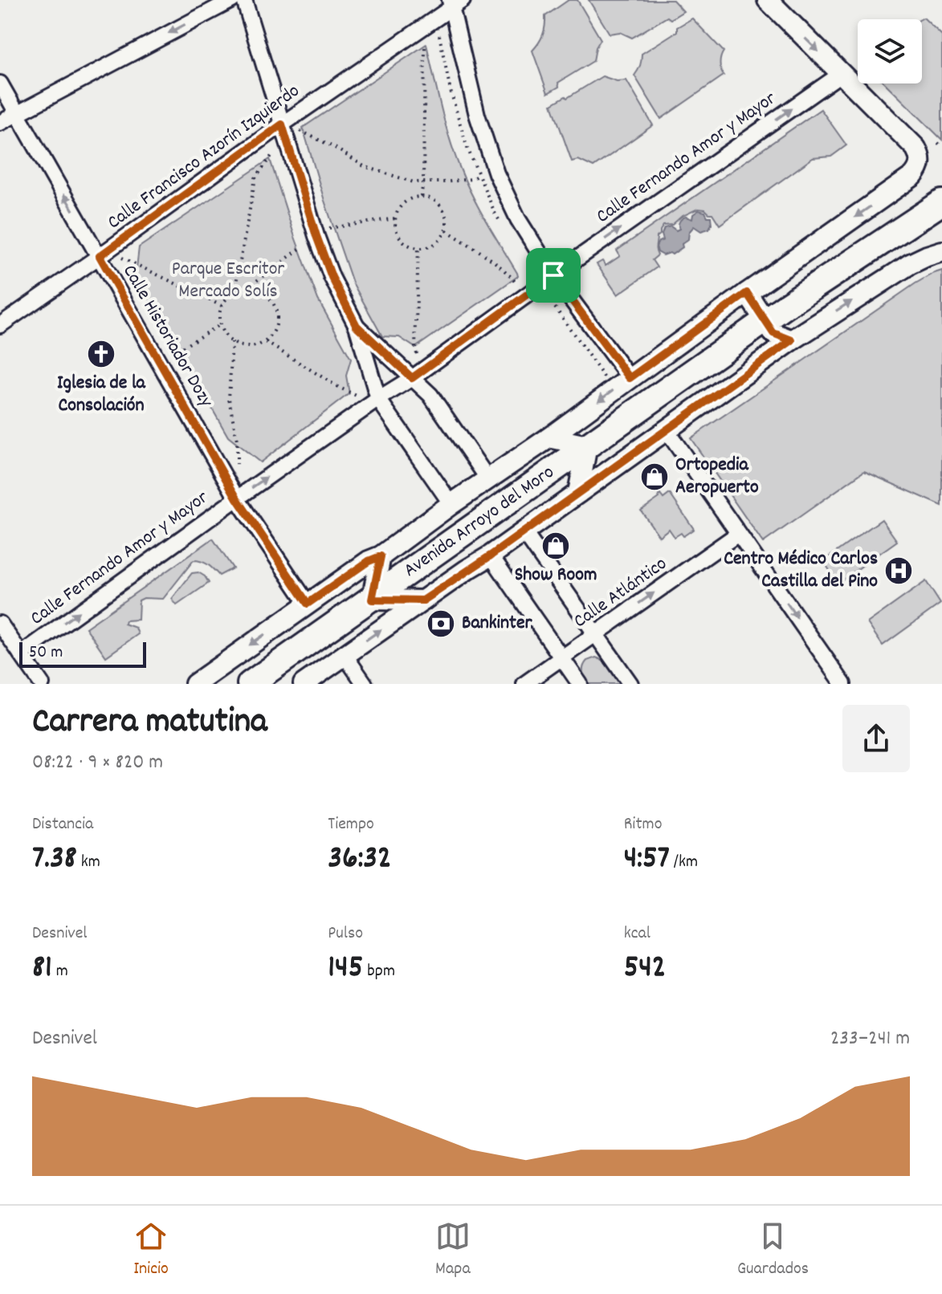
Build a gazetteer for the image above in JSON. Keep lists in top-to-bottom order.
{
  "streets": {
    "main road": ["Avenida Arroyo del Moro"],
    "street": [
      "Calle Francisco Azorín Izquierdo",
      "Calle Fernando Amor y Mayor",
      "Calle Historiador Dozy",
      "Calle Atlántico"
    ]
  },
  "crossings": [
    ["Calle Francisco Azorín Izquierdo", "Calle Historiador Dozy"],
    ["Calle Fernando Amor y Mayor", "Calle Historiador Dozy"],
    ["Calle Fernando Amor y Mayor", "Avenida Arroyo del Moro"],
    ["Calle Historiador Dozy", "Avenida Arroyo del Moro"]
  ],
  "one_way": ["Calle Fernando Amor y Mayor", "Calle Atlántico"],
  "parks": ["Parque Escritor Mercado Solís"],
  "places": {
    "church": ["Iglesia de la Consolación"],
    "shop": ["Ortopedia Aeropuerto", "Show Room"],
    "hospital": ["Centro Médico Carlos Castilla del Pino"],
    "bank": ["Bankinter"]
  },
  "scale_bar": "50 m",
  "page": {
    "scale": "50 m",
    "heading": ["Carrera matutina", "08:22 · 9 × 820 m"],
    "stats": [
      ["Distancia", "7.38 km"],
      ["Tiempo", "36:32"],
      ["Ritmo", "4:57 /km"],
      ["Desnivel", "81 m"],
      ["Pulso", "145 bpm"],
      ["kcal", "542"]
    ],
    "chart": ["Desnivel", "233–241 m"],
    "tabs": ["Inicio", "Mapa", "Guardados"]
  }
}
